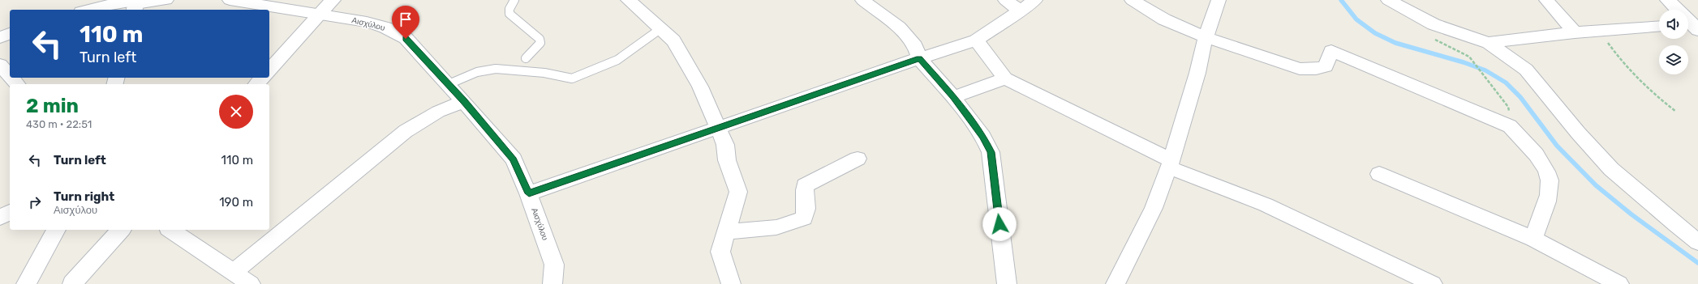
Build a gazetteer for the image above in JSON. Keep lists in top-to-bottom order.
{
  "streets": {
    "street": ["Αισχύλου"]
  },
  "page": {
    "turn": ["110 m", "Turn left"],
    "heading": ["2 min", "430 m · 22:51"],
    "list": [
      {
        "name": "Turn left",
        "value": "110 m"
      },
      {
        "name": "Turn right",
        "note": "Αισχύλου",
        "value": "190 m"
      }
    ]
  }
}
